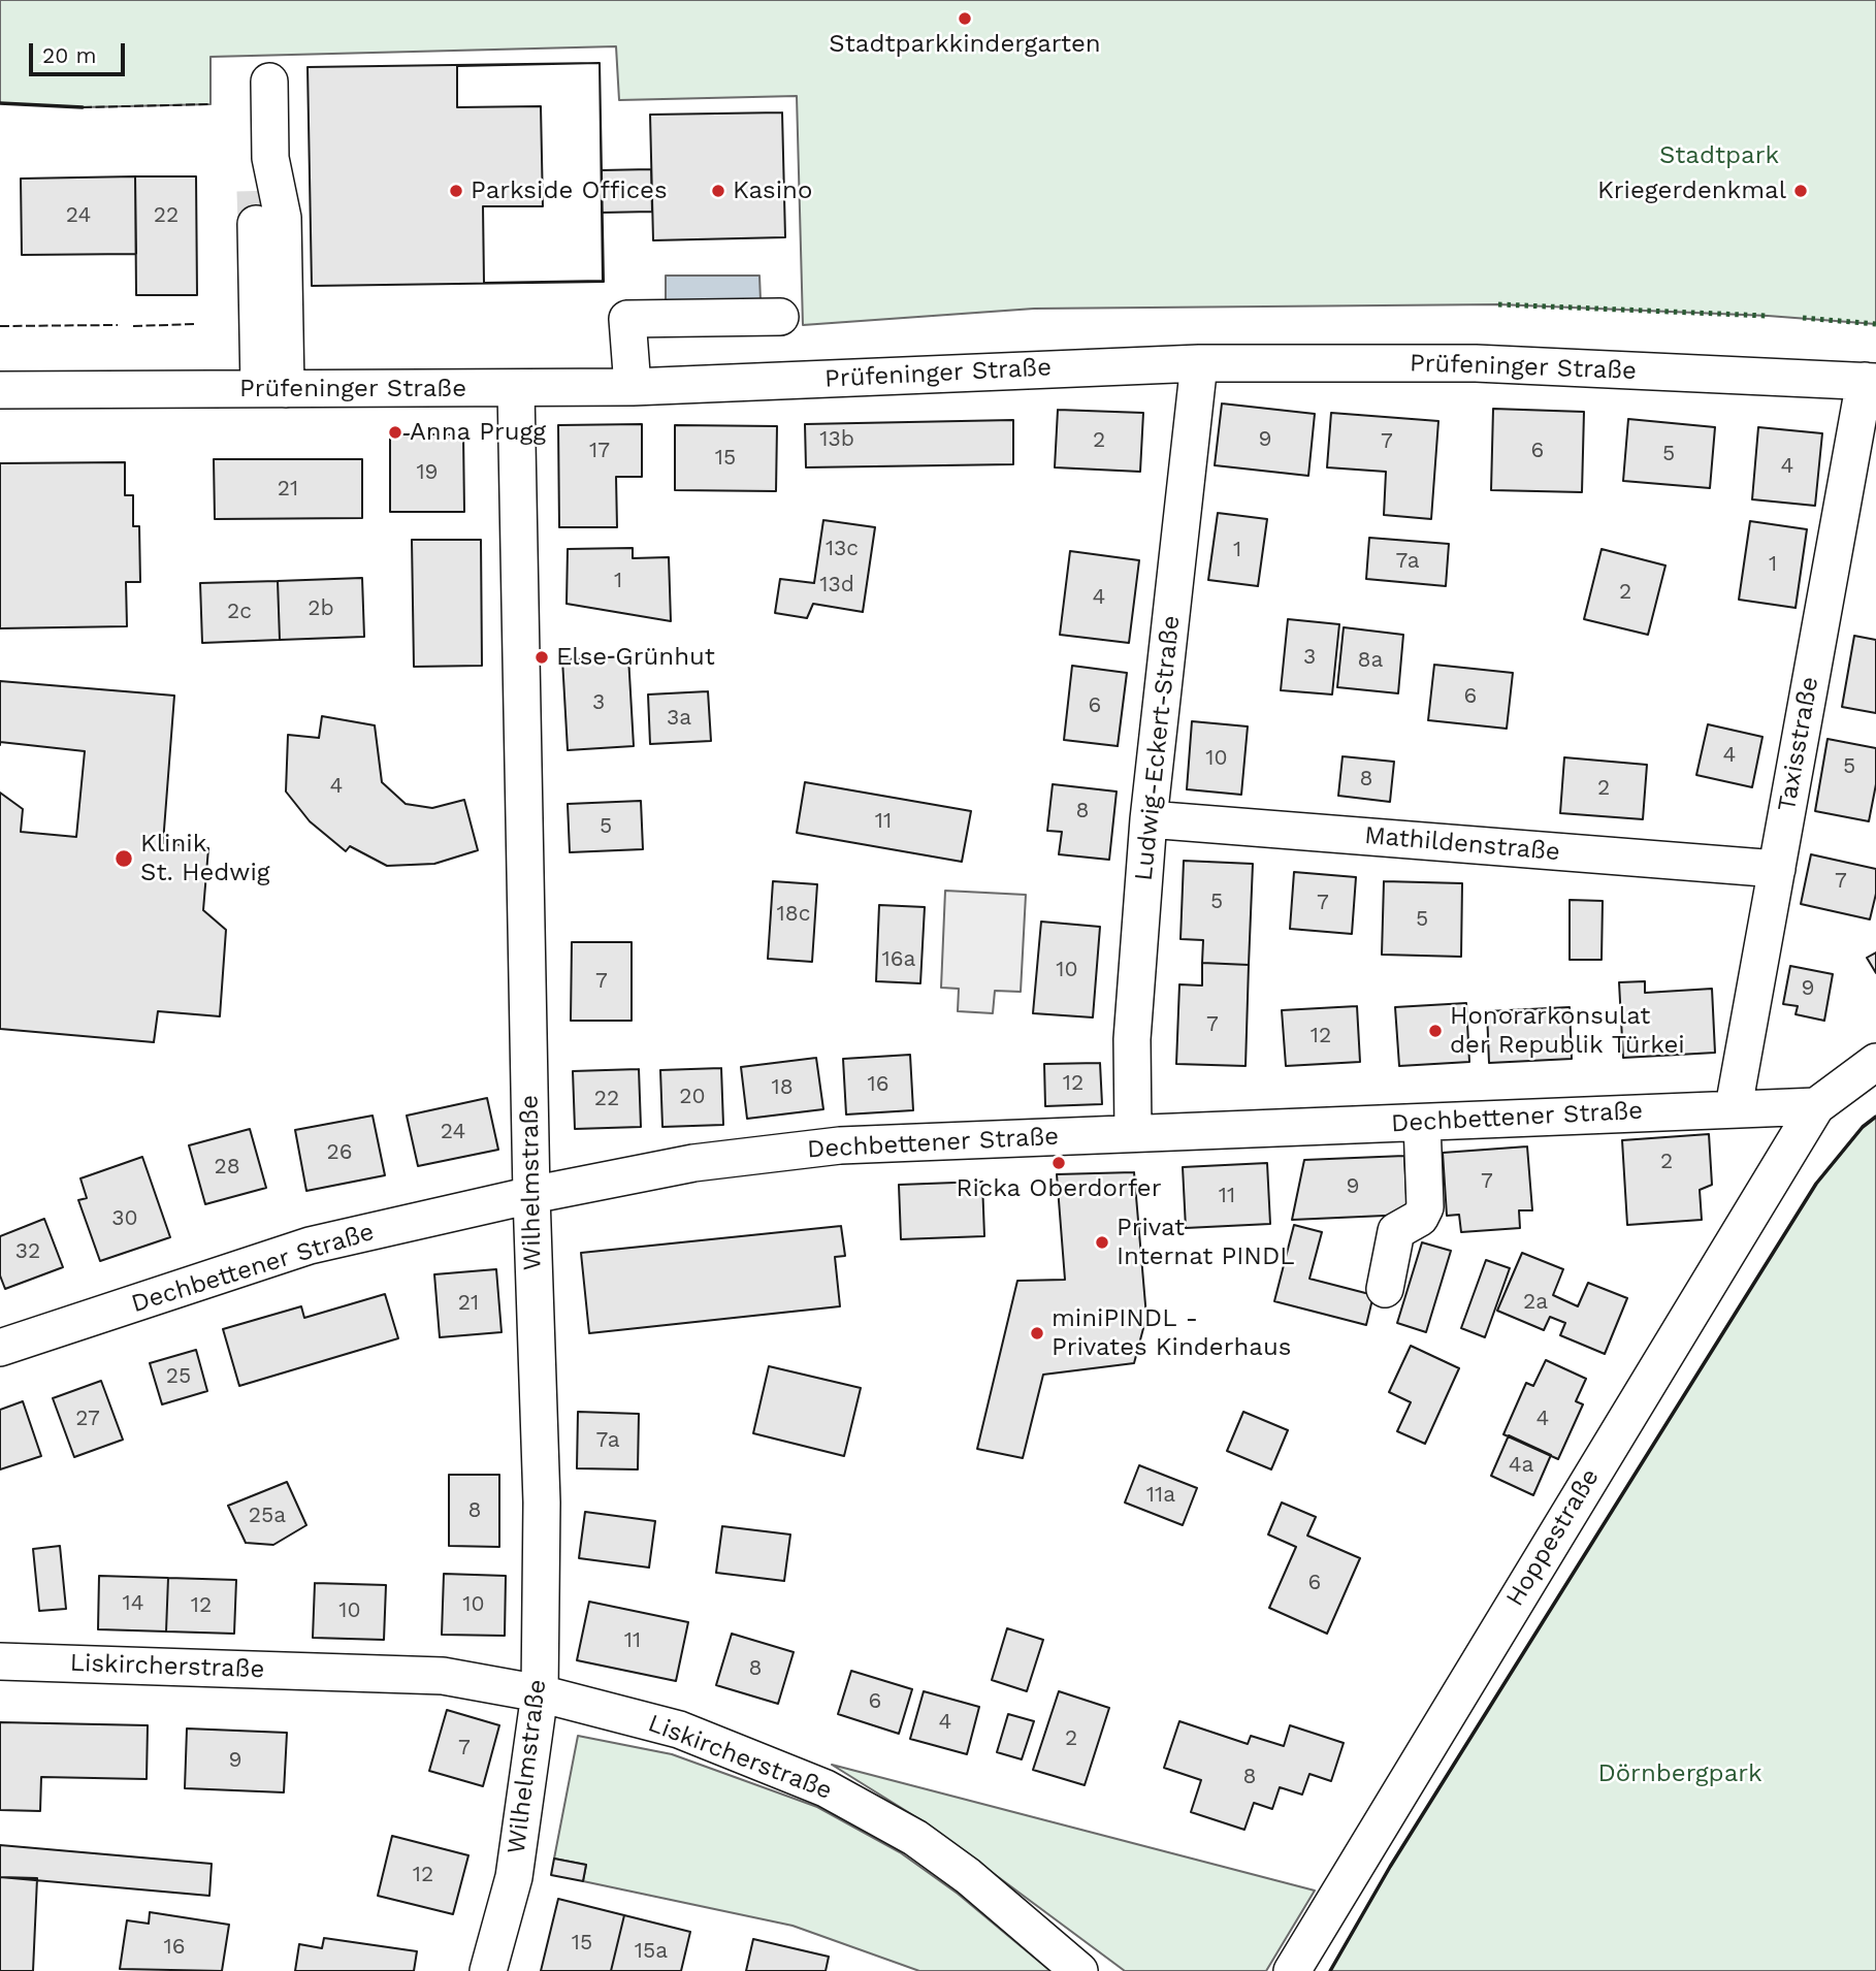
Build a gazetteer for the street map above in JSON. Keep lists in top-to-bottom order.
{
  "streets": {
    "street": [
      "Prüfeninger Straße",
      "Taxisstraße",
      "Ludwig-Eckert-Straße",
      "Mathildenstraße",
      "Dechbettener Straße",
      "Wilhelmstraße",
      "Hoppestraße",
      "Liskircherstraße"
    ]
  },
  "crossings": [
    ["Prüfeninger Straße", "Taxisstraße"],
    ["Prüfeninger Straße", "Ludwig-Eckert-Straße"],
    ["Prüfeninger Straße", "Wilhelmstraße"],
    ["Taxisstraße", "Mathildenstraße"],
    ["Taxisstraße", "Dechbettener Straße"],
    ["Ludwig-Eckert-Straße", "Mathildenstraße"],
    ["Ludwig-Eckert-Straße", "Dechbettener Straße"],
    ["Dechbettener Straße", "Wilhelmstraße"],
    ["Dechbettener Straße", "Hoppestraße"],
    ["Wilhelmstraße", "Liskircherstraße"]
  ],
  "parks": ["Stadtpark", "Dörnbergpark"],
  "places": [
    "Stadtparkkindergarten",
    "Parkside Offices",
    "Kasino",
    "Kriegerdenkmal",
    "Anna Prugg",
    "Else Grünhut",
    "Klinik St. Hedwig",
    "Honorarkonsulat der Republik Türkei",
    "Ricka Oberdorfer",
    "Privat Internat PINDL",
    "miniPINDL - Privates Kinderhaus"
  ],
  "house_numbers": [
    "24",
    "22",
    "13b",
    "9",
    "2",
    "7",
    "17",
    "6",
    "5",
    "15",
    "4",
    "19",
    "21",
    "13c",
    "1",
    "7a",
    "1",
    "1",
    "13d",
    "2",
    "4",
    "2b",
    "2c",
    "3",
    "8a",
    "6",
    "3",
    "6",
    "3a",
    "4",
    "10",
    "5",
    "8",
    "4",
    "2",
    "8",
    "11",
    "5",
    "7",
    "5",
    "7",
    "18c",
    "5",
    "16a",
    "10",
    "7",
    "9",
    "7",
    "12",
    "12",
    "16",
    "18",
    "20",
    "22",
    "24",
    "26",
    "2",
    "28",
    "7",
    "9",
    "11",
    "30",
    "32",
    "2a",
    "21",
    "25",
    "27",
    "4",
    "7a",
    "4a",
    "11a",
    "8",
    "25a",
    "6",
    "14",
    "10",
    "12",
    "10",
    "11",
    "8",
    "6",
    "4",
    "2",
    "7",
    "9",
    "8",
    "12",
    "15",
    "16",
    "15a"
  ],
  "scale_bar": "20 m"
}
